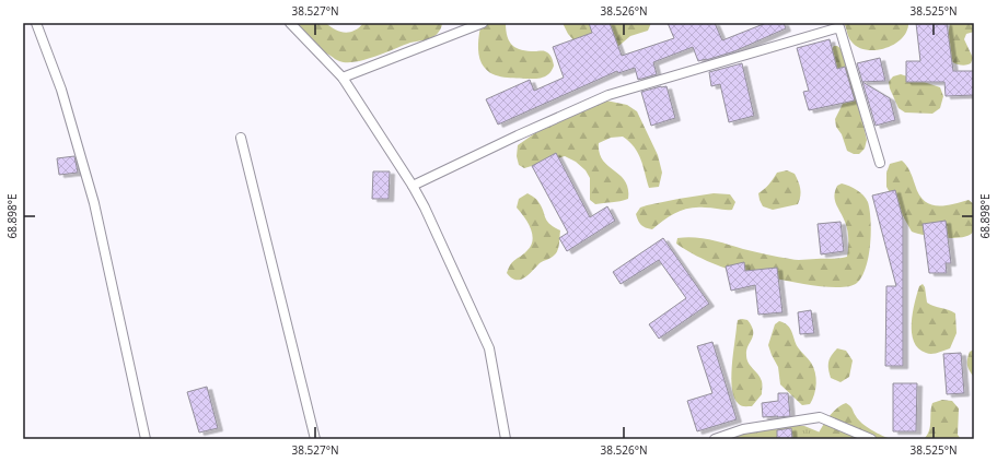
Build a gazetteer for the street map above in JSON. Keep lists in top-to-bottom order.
{
  "coordinates": [
    "38.527°N",
    "38.526°N",
    "38.525°N",
    "68.898°E"
  ]
}
